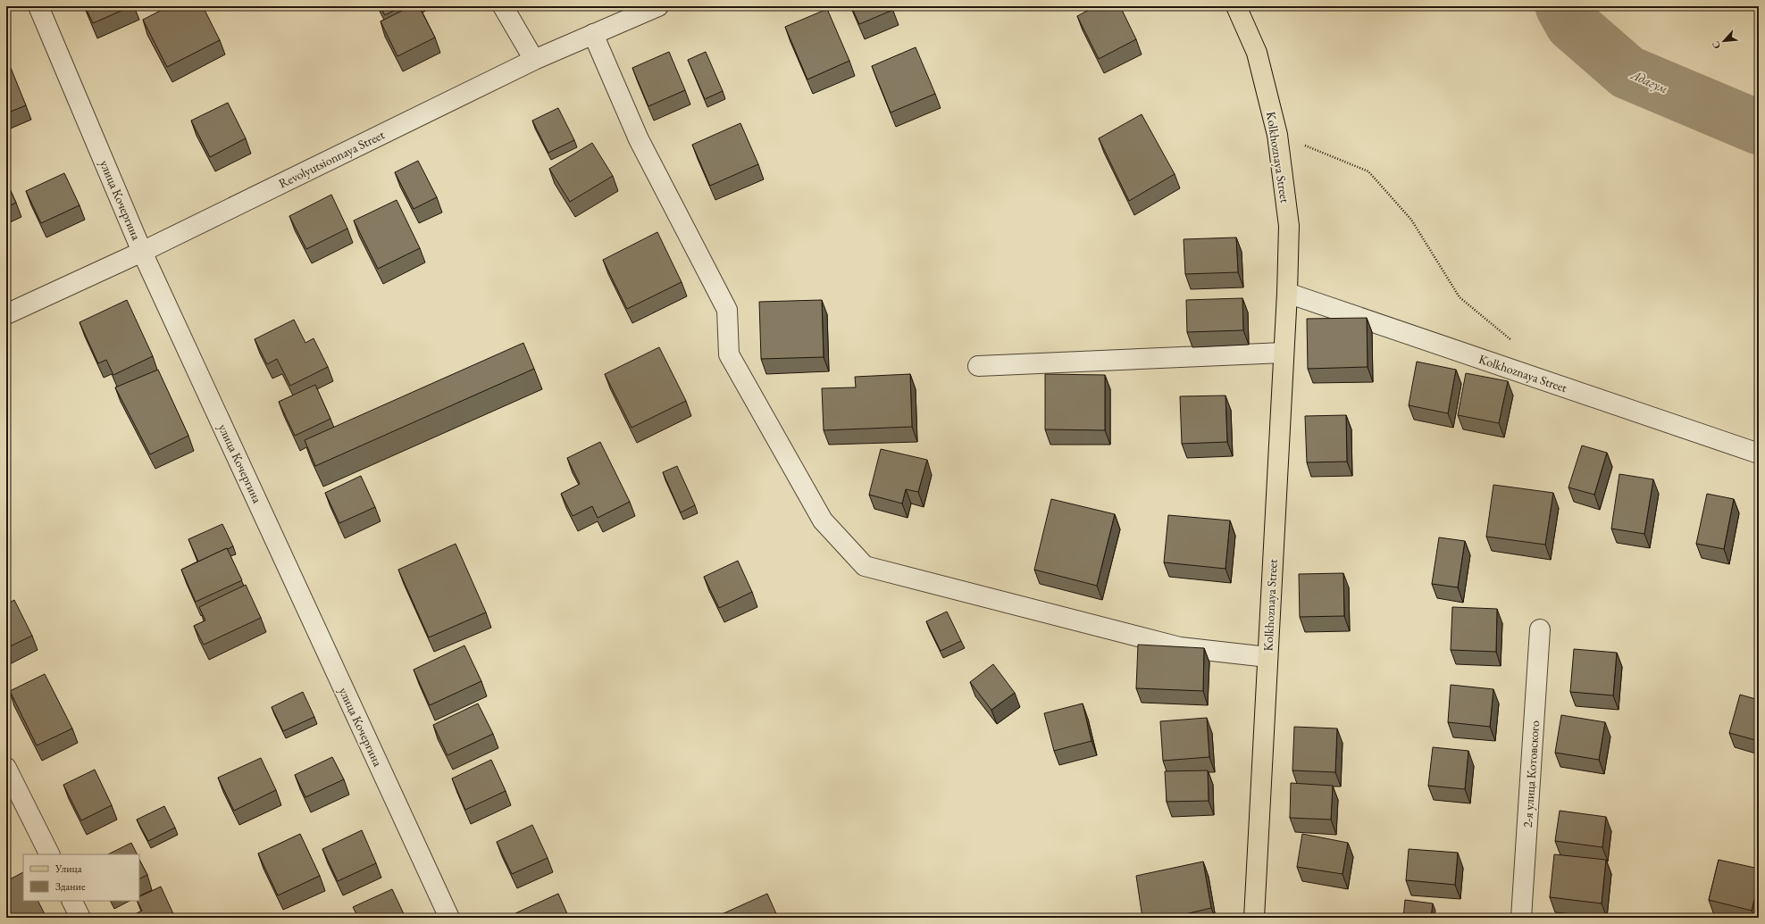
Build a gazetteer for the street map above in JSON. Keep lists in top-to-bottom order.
{
  "streets": {
    "main road": ["Kolkhoznaya Street"],
    "street": ["Revolyutsionnaya Street", "улица Кочергина", "2-я улица Котовского"]
  },
  "crossings": [
    ["Revolyutsionnaya Street", "улица Кочергина"]
  ],
  "water": ["Адагум"],
  "legend": ["Улица", "Здание"],
  "north": "bottom left"
}
